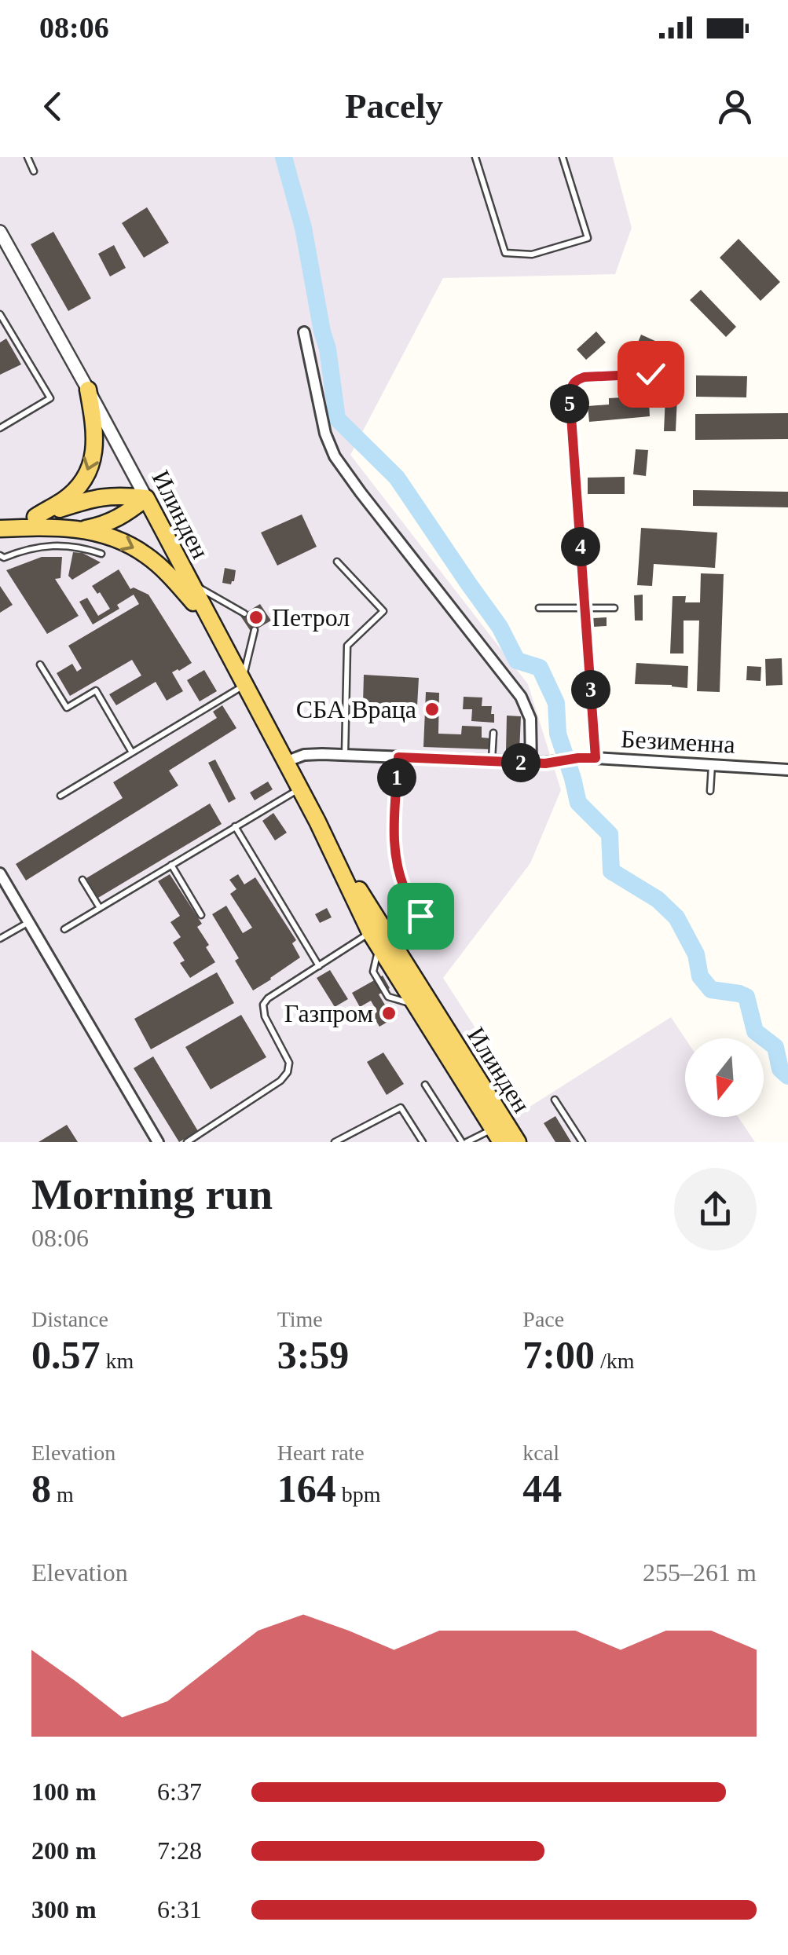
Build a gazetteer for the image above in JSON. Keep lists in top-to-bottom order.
{
  "streets": {
    "main road": ["Илинден"],
    "street": ["Безименна"]
  },
  "crossings": [
    ["Илинден", "Безименна"]
  ],
  "places": ["Петрол", "СБА Враца", "Газпром"],
  "north": "bottom",
  "page": {
    "status": "08:06",
    "header": "Pacely",
    "pins": [
      "5",
      "4",
      "3",
      "2",
      "1"
    ],
    "heading": ["Morning run", "08:06"],
    "stats": [
      ["Distance", "0.57 km"],
      ["Time", "3:59"],
      ["Pace", "7:00 /km"],
      ["Elevation", "8 m"],
      ["Heart rate", "164 bpm"],
      ["kcal", "44"]
    ],
    "chart": ["Elevation", "255–261 m"],
    "list": [
      {
        "name": "100 m",
        "note": "6:37"
      },
      {
        "name": "200 m",
        "note": "7:28"
      },
      {
        "name": "300 m",
        "note": "6:31"
      }
    ]
  }
}
